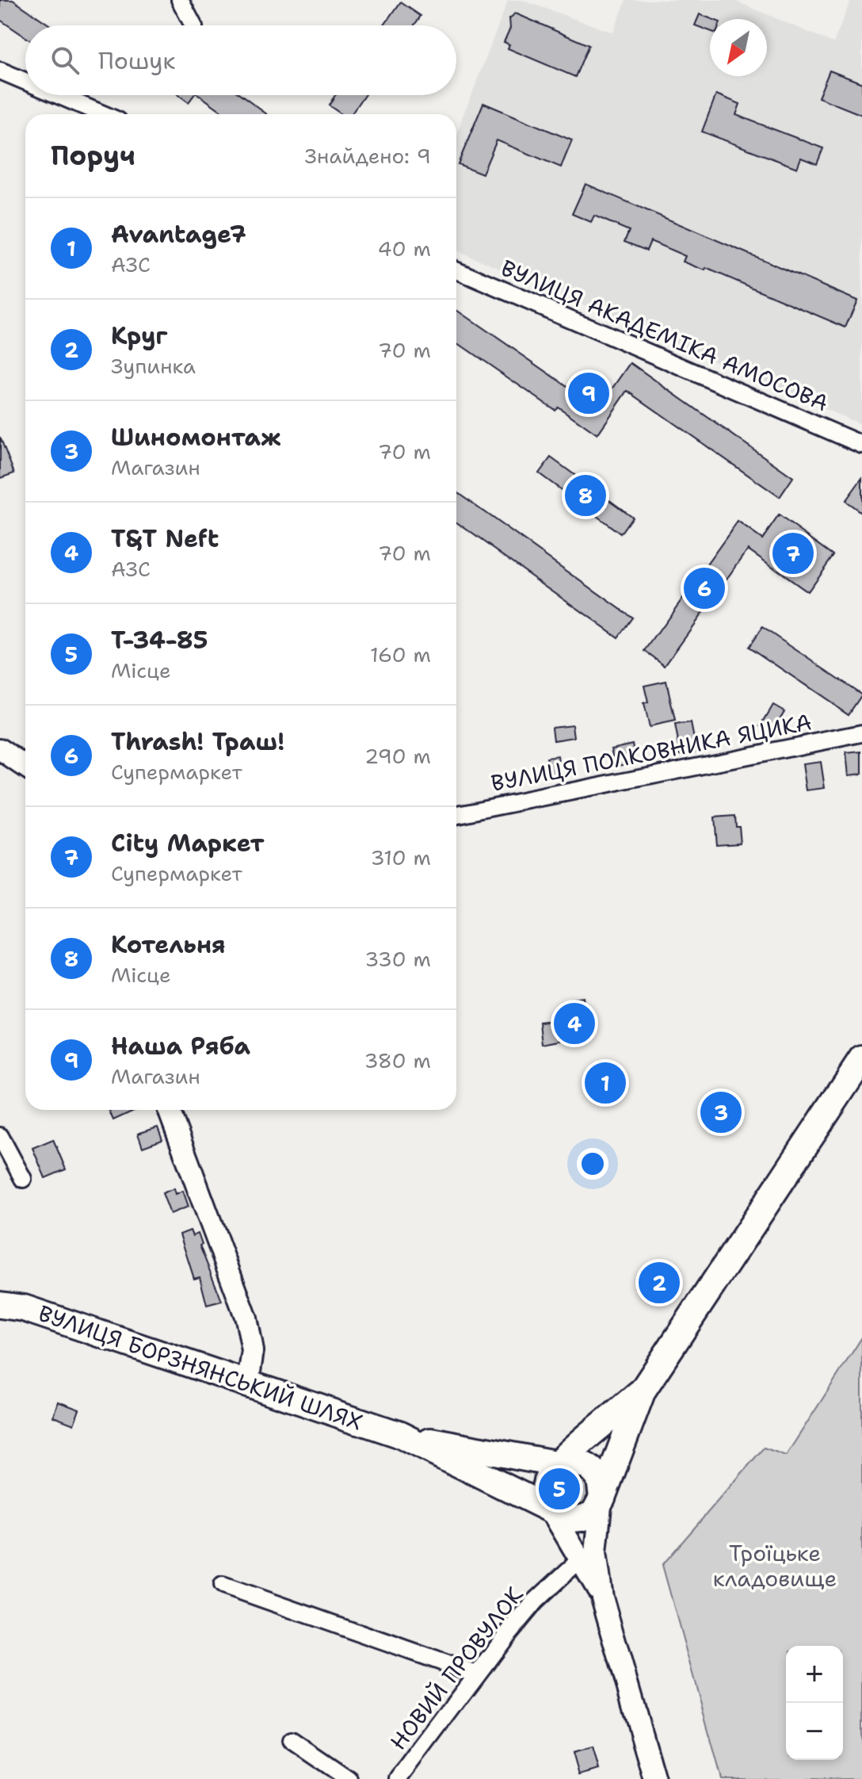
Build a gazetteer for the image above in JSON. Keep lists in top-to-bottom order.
{
  "streets": {
    "main road": ["ВУЛИЦЯ БОРЗНЯНСЬКИЙ ШЛЯХ"],
    "street": ["ВУЛИЦЯ АКАДЕМІКА АМОСОВА", "ВУЛИЦЯ ПОЛКОВНИКА ЯЦИКА", "НОВИЙ ПРОВУЛОК"]
  },
  "parks": ["Троїцьке кладовище"],
  "north": "bottom left",
  "page": {
    "search": "Пошук",
    "heading": ["Поруч", "Знайдено: 9"],
    "list": [
      {
        "mark": "1",
        "name": "Avantage7",
        "note": "АЗС",
        "value": "40 m"
      },
      {
        "mark": "2",
        "name": "Круг",
        "note": "Зупинка",
        "value": "70 m"
      },
      {
        "mark": "3",
        "name": "Шиномонтаж",
        "note": "Магазин",
        "value": "70 m"
      },
      {
        "mark": "4",
        "name": "T&T Neft",
        "note": "АЗС",
        "value": "70 m"
      },
      {
        "mark": "5",
        "name": "Т-34-85",
        "note": "Місце",
        "value": "160 m"
      },
      {
        "mark": "6",
        "name": "Thrash! Траш!",
        "note": "Супермаркет",
        "value": "290 m"
      },
      {
        "mark": "7",
        "name": "City Маркет",
        "note": "Супермаркет",
        "value": "310 m"
      },
      {
        "mark": "8",
        "name": "Котельня",
        "note": "Місце",
        "value": "330 m"
      },
      {
        "mark": "9",
        "name": "Наша Ряба",
        "note": "Магазин",
        "value": "380 m"
      }
    ],
    "pins": [
      "9",
      "8",
      "7",
      "6",
      "4",
      "1",
      "3",
      "2",
      "5"
    ],
    "map_buttons": ["+", "−"]
  }
}
